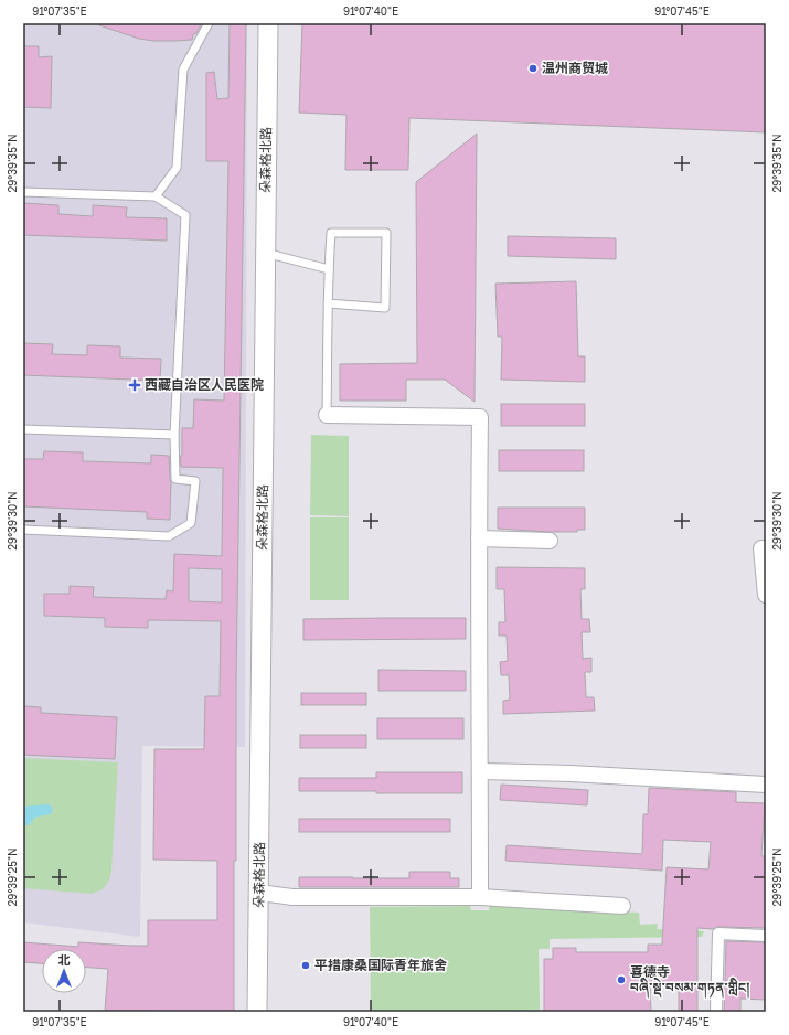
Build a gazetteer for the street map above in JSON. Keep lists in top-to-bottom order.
{
  "streets": {
    "street": ["朵森格北路"]
  },
  "places": {
    "other": ["温州商贸城", "平措康桑国际青年旅舍", "喜德寺 བཞི་སྡེ་བསམ་གཏན་གླིང།"],
    "health": ["西藏自治区人民医院"]
  },
  "north": "top",
  "coordinates": [
    "91°07'35\"E",
    "91°07'40\"E",
    "91°07'45\"E",
    "29°39'35\"N",
    "29°39'30\"N",
    "29°39'25\"N"
  ]
}
